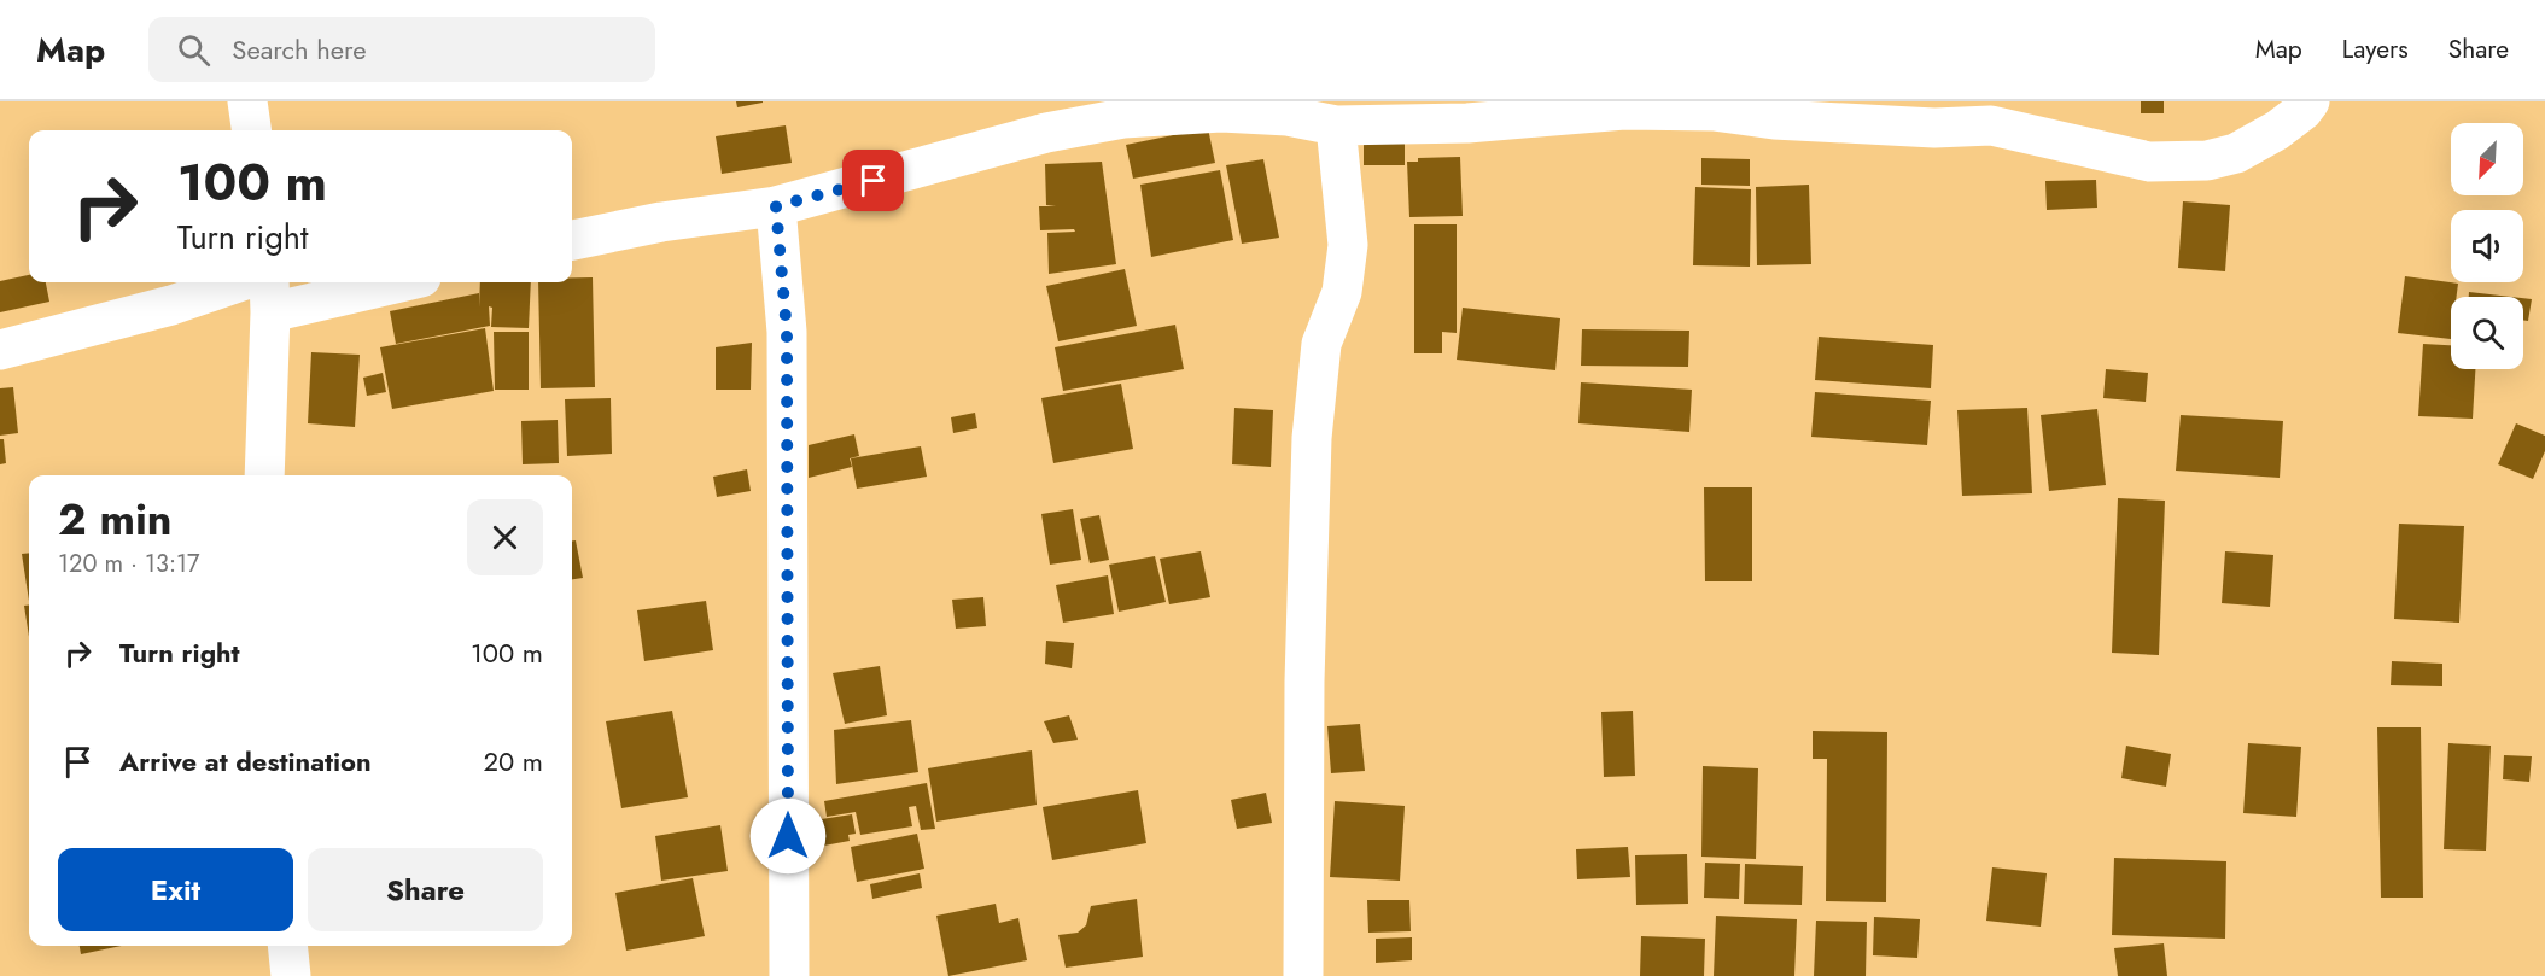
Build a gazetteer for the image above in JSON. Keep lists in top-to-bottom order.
{
  "north": "bottom left",
  "page": {
    "header": "Map",
    "search": "Search here",
    "nav": ["Map", "Layers", "Share"],
    "turn": ["100 m", "Turn right"],
    "heading": ["2 min", "120 m · 13:17"],
    "list": [
      {
        "name": "Turn right",
        "value": "100 m"
      },
      {
        "name": "Arrive at destination",
        "value": "20 m"
      }
    ],
    "buttons": ["Exit", "Share"]
  }
}
